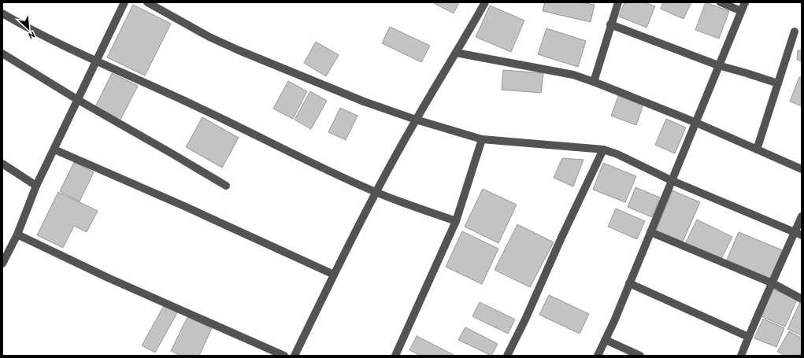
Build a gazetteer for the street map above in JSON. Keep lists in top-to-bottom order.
{
  "north": "bottom right"
}
